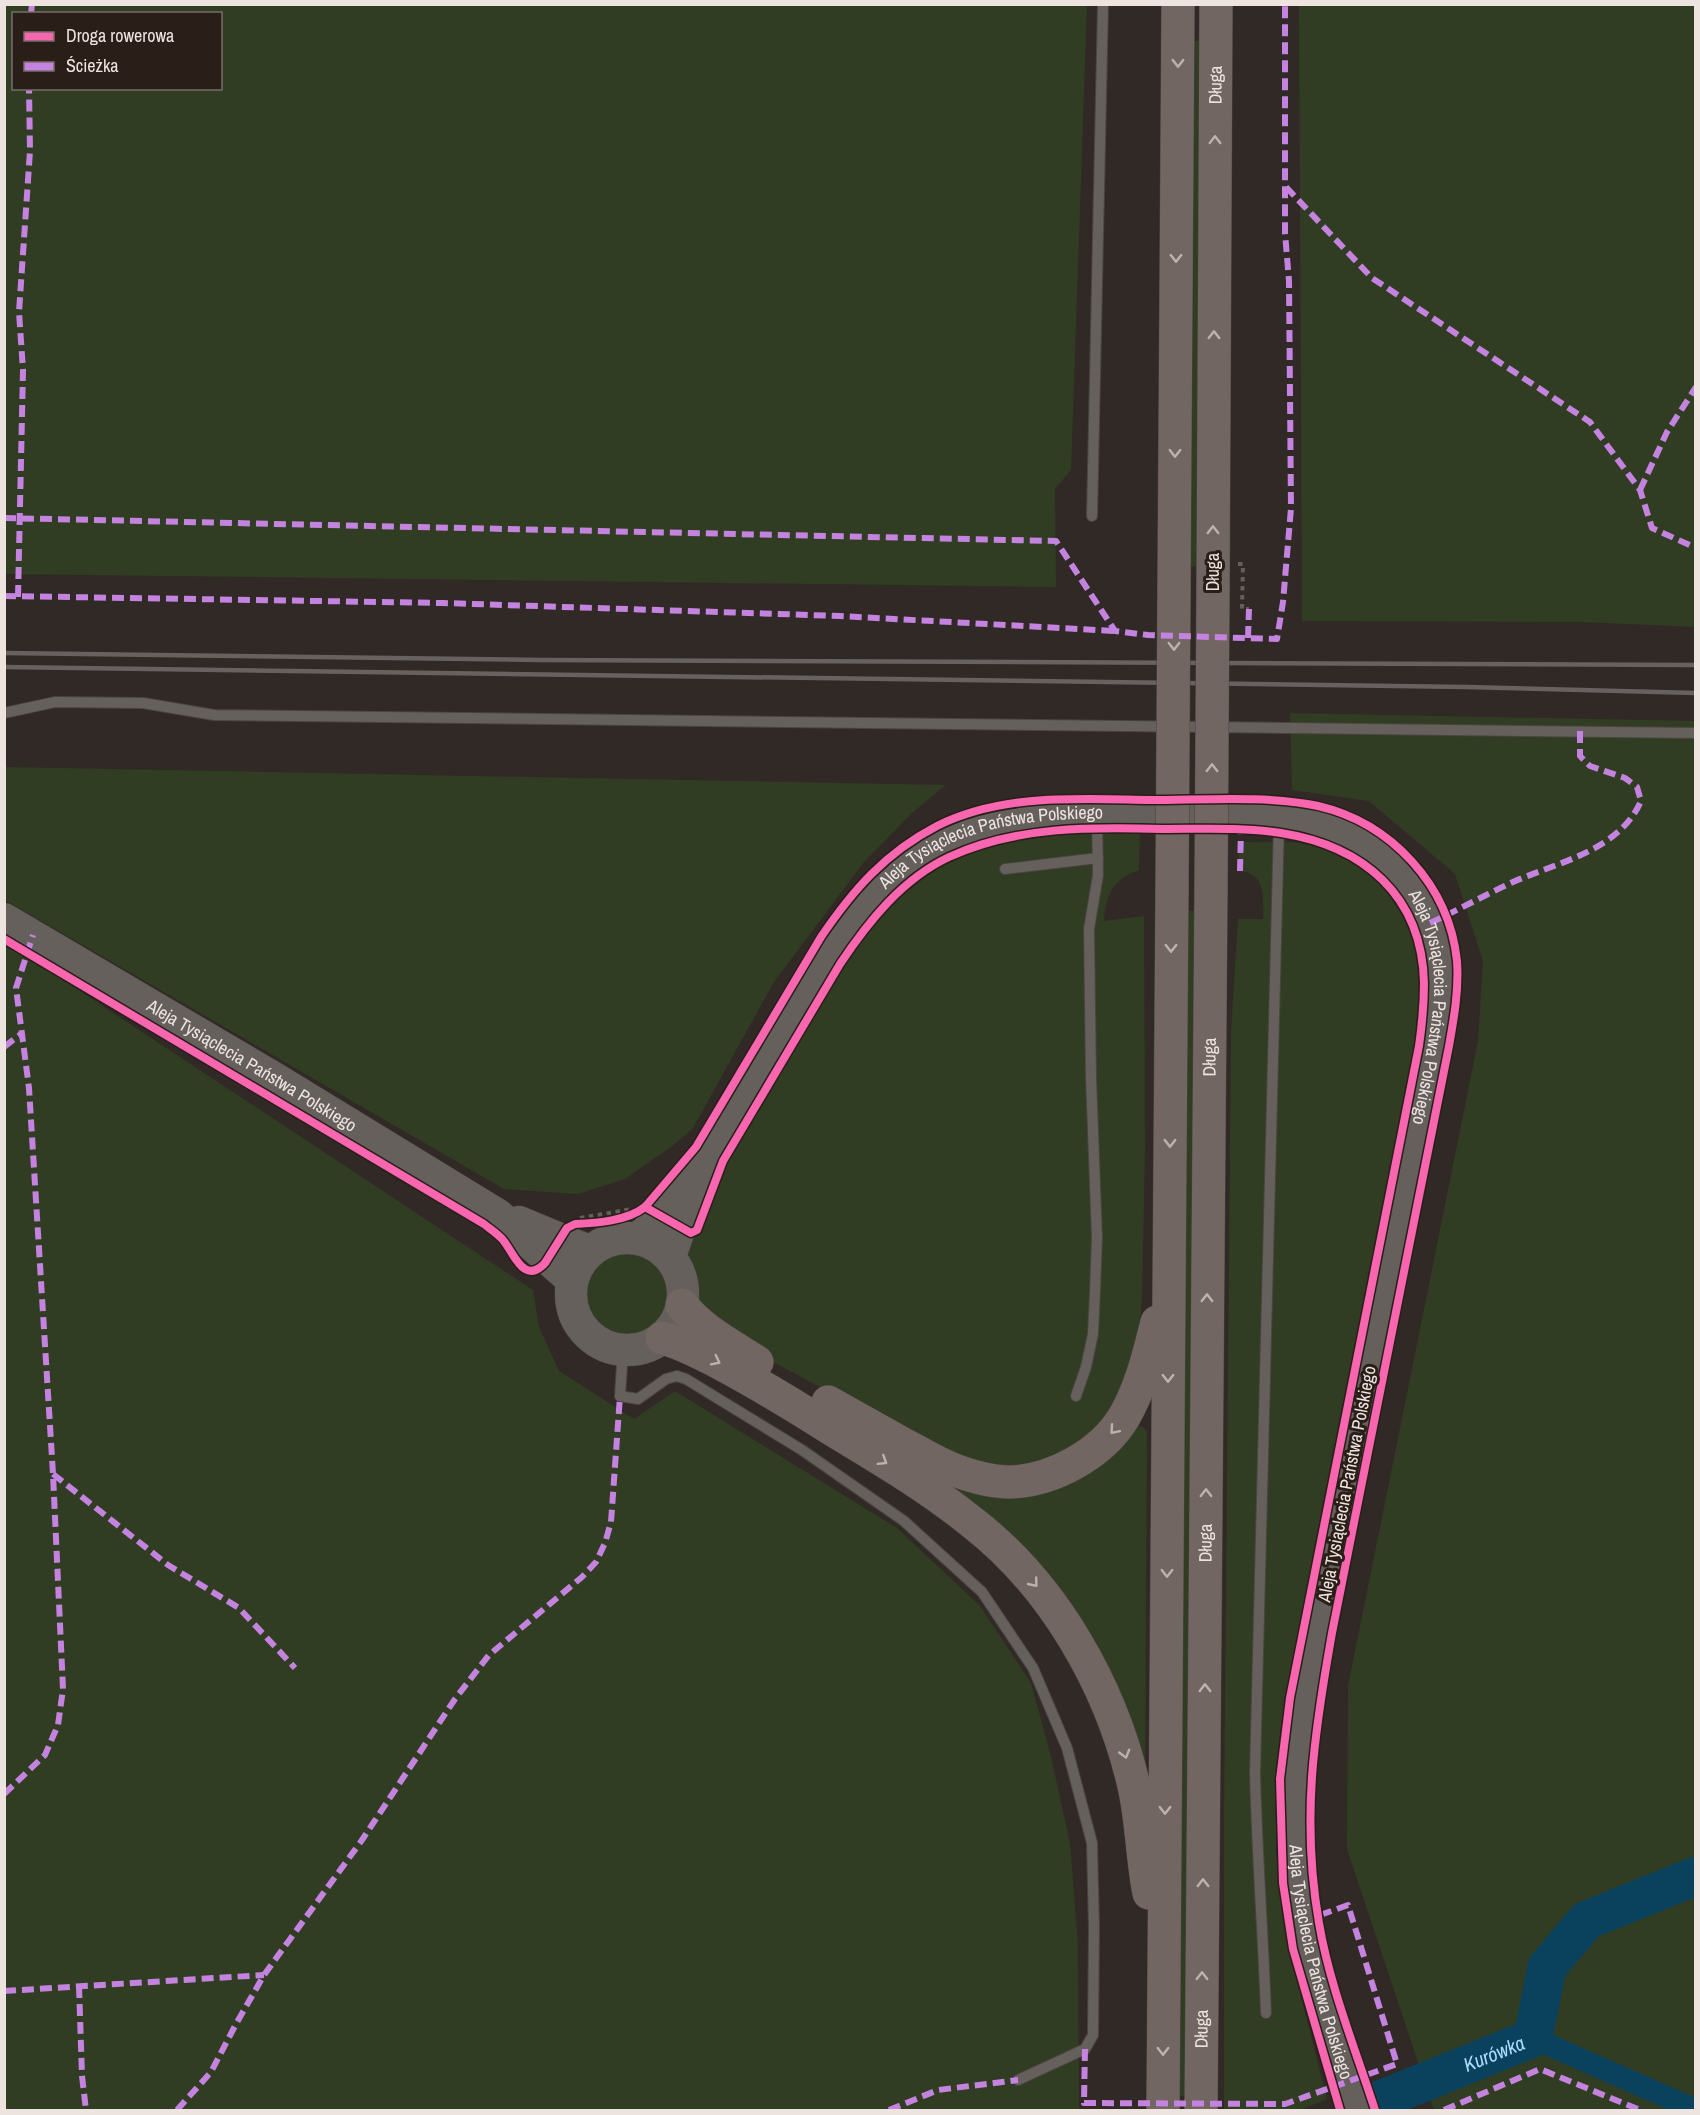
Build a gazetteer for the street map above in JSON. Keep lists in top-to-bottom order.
{
  "streets": {
    "highway": ["Długa"],
    "street": ["Aleja Tysiąclecia Państwa Polskiego"]
  },
  "water": ["Kurówka"],
  "legend": ["Droga rowerowa", "Ścieżka"]
}
